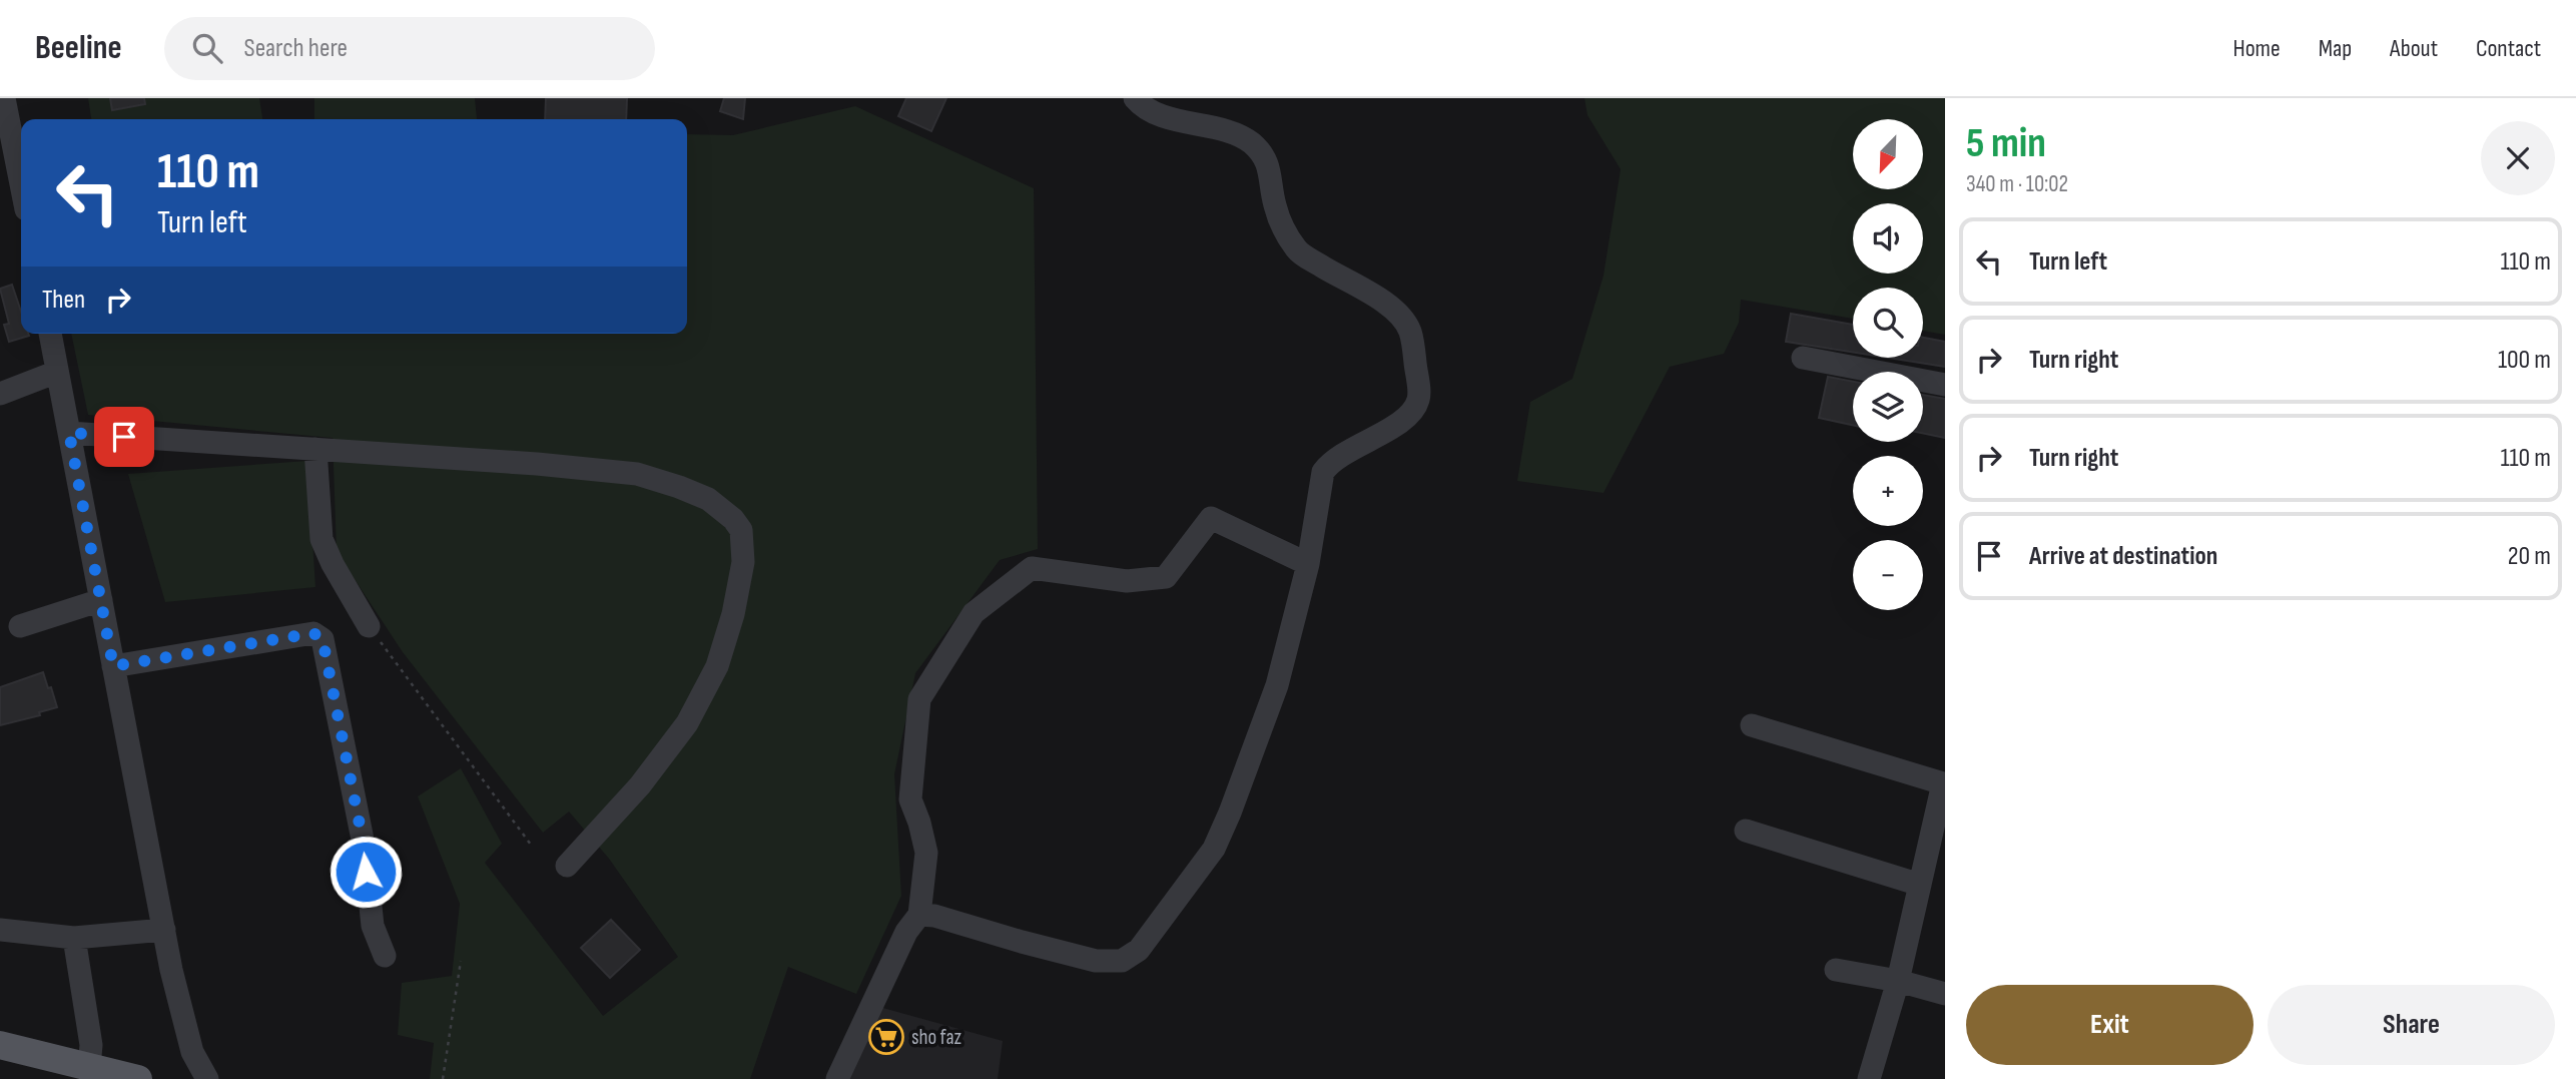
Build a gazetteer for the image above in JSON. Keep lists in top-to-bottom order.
{
  "places": {
    "supermarket": ["sho faz"]
  },
  "north": "bottom left",
  "page": {
    "header": "Beeline",
    "search": "Search here",
    "nav": [
      "Home",
      "Map",
      "About",
      "Contact"
    ],
    "heading": ["5 min", "340 m · 10:02"],
    "map_buttons": ["+", "−"],
    "turn": ["110 m", "Turn left"],
    "list": [
      {
        "name": "Turn left",
        "value": "110 m"
      },
      {
        "name": "Turn right",
        "value": "100 m"
      },
      {
        "name": "Turn right",
        "value": "110 m"
      },
      {
        "name": "Arrive at destination",
        "value": "20 m"
      }
    ],
    "then": "Then",
    "buttons": ["Exit", "Share"]
  }
}
